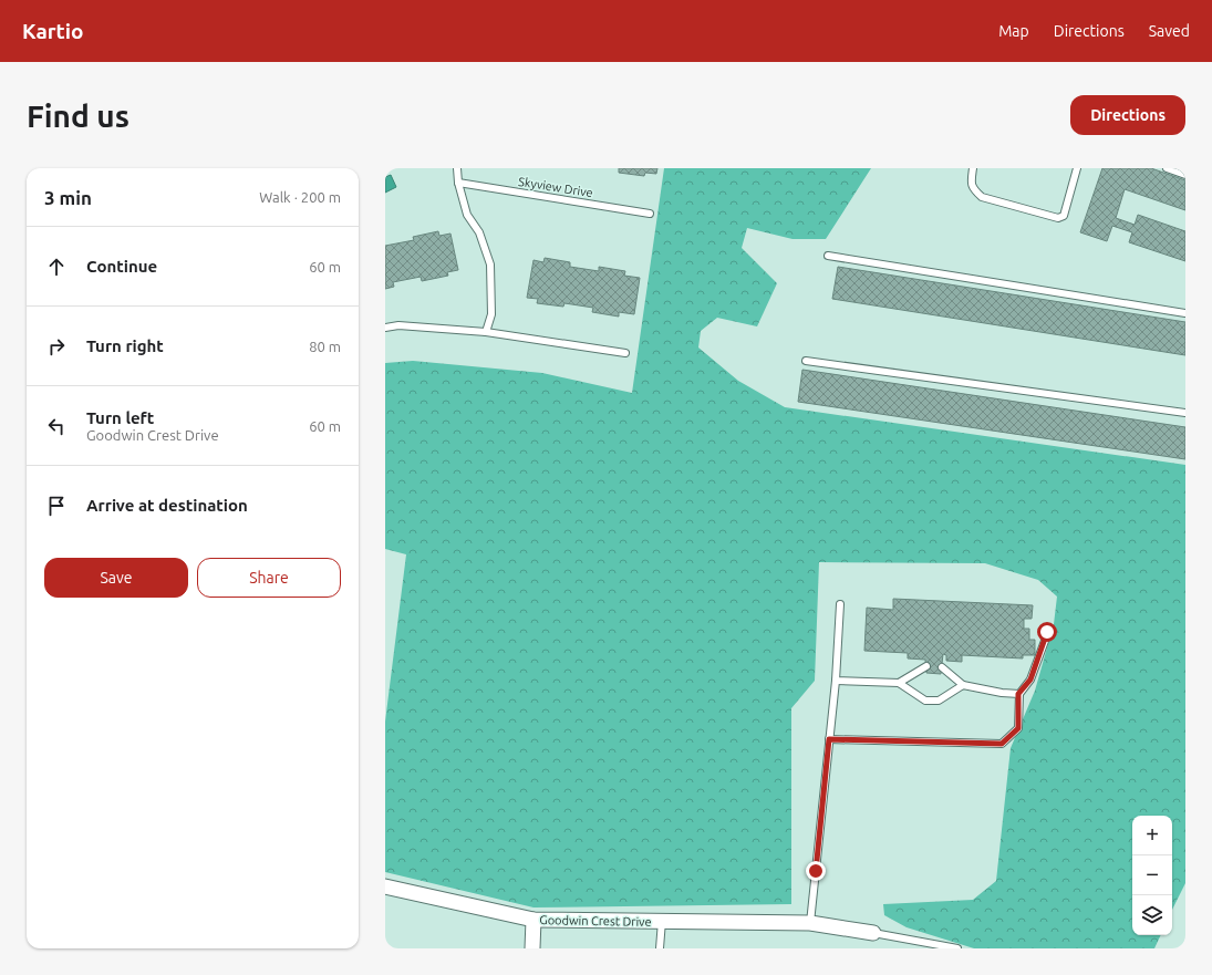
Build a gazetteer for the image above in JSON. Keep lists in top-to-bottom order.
{
  "streets": {
    "street": ["Goodwin Crest Drive"],
    "lane": ["Skyview Drive"]
  },
  "page": {
    "header": "Kartio",
    "nav": ["Map", "Directions", "Saved"],
    "buttons": [
      "Directions",
      ["Save", "Share"]
    ],
    "title": "Find us",
    "heading": ["3 min", "Walk · 200 m"],
    "list": [
      ["Continue", "60 m"],
      ["Turn right", "80 m"],
      ["Turn left", "Goodwin Crest Drive", "60 m"],
      "Arrive at destination"
    ],
    "map_buttons": ["+", "−"]
  }
}
